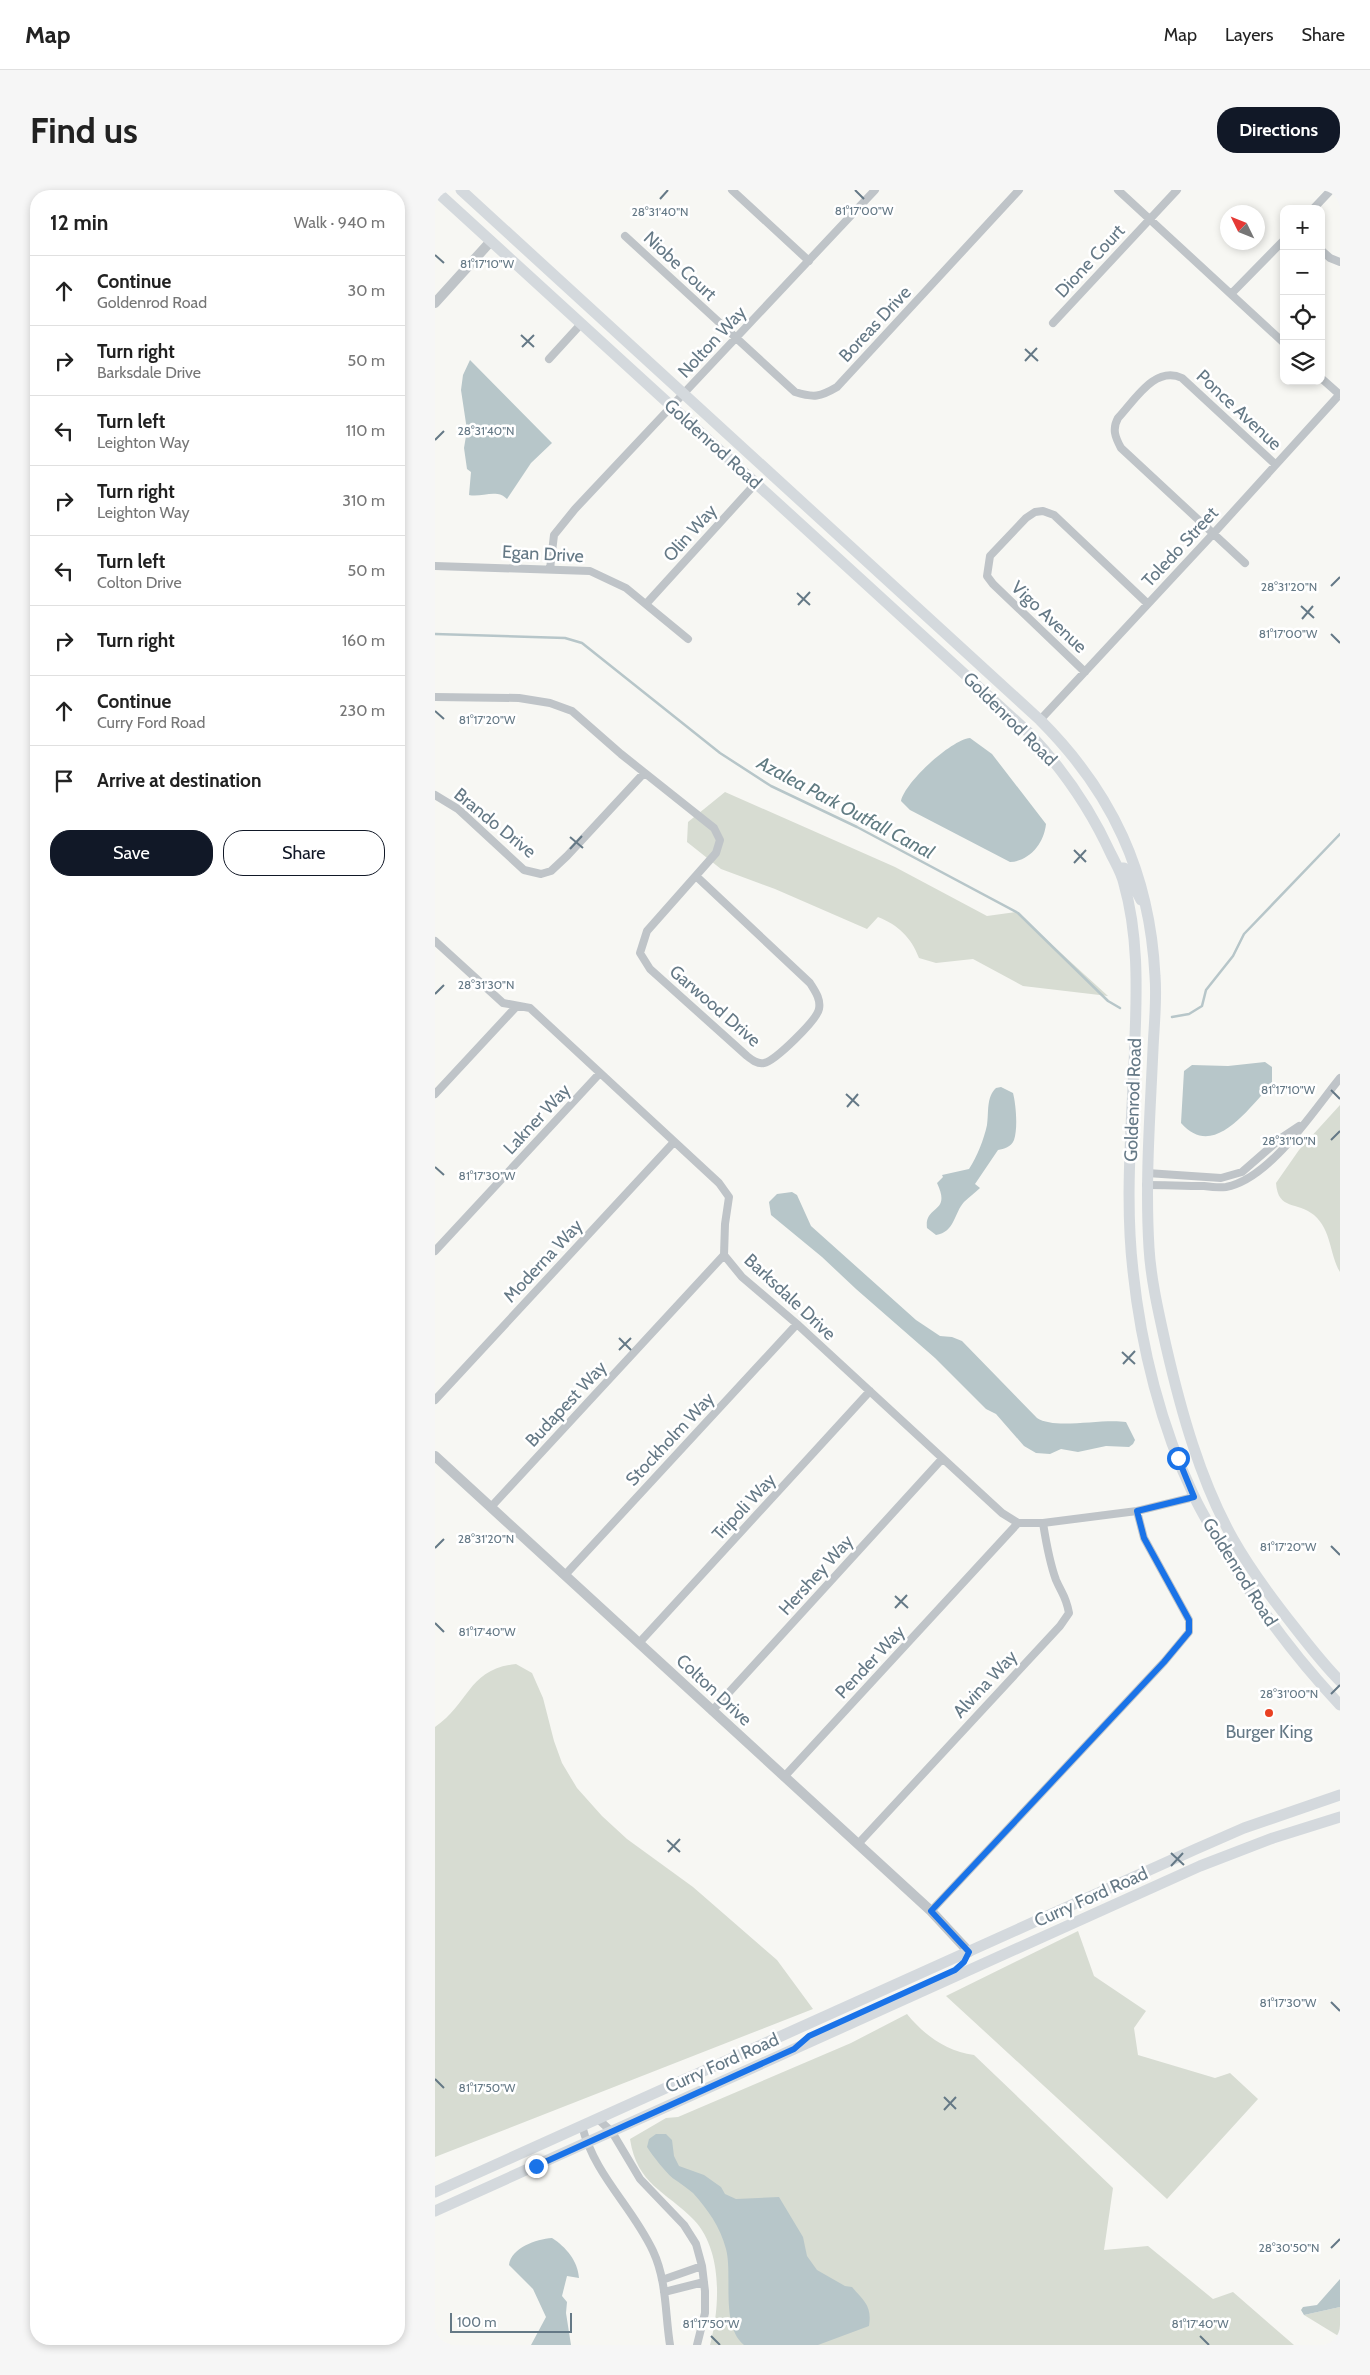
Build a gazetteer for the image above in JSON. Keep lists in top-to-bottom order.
{
  "streets": {
    "main road": ["Goldenrod Road", "Curry Ford Road"],
    "street": [
      "Dione Court",
      "Niobe Court",
      "Boreas Drive",
      "Nolton Way",
      "Ponce Avenue",
      "Olin Way",
      "Toledo Street",
      "Egan Drive",
      "Vigo Avenue",
      "Brando Drive",
      "Garwood Drive",
      "Lakner Way",
      "Moderna Way",
      "Barksdale Drive",
      "Budapest Way",
      "Stockholm Way",
      "Tripoli Way",
      "Hershey Way",
      "Pender Way",
      "Alvina Way",
      "Colton Drive"
    ]
  },
  "crossings": [
    ["Niobe Court", "Boreas Drive"],
    ["Niobe Court", "Nolton Way"],
    ["Boreas Drive", "Nolton Way"],
    ["Nolton Way", "Goldenrod Road"],
    ["Nolton Way", "Egan Drive"],
    ["Ponce Avenue", "Toledo Street"],
    ["Goldenrod Road", "Olin Way"],
    ["Goldenrod Road", "Toledo Street"],
    ["Olin Way", "Egan Drive"],
    ["Toledo Street", "Vigo Avenue"],
    ["Brando Drive", "Garwood Drive"],
    ["Lakner Way", "Barksdale Drive"],
    ["Moderna Way", "Barksdale Drive"],
    ["Barksdale Drive", "Budapest Way"],
    ["Barksdale Drive", "Stockholm Way"],
    ["Barksdale Drive", "Tripoli Way"],
    ["Barksdale Drive", "Hershey Way"],
    ["Barksdale Drive", "Pender Way"],
    ["Budapest Way", "Colton Drive"],
    ["Stockholm Way", "Colton Drive"],
    ["Tripoli Way", "Colton Drive"],
    ["Hershey Way", "Colton Drive"],
    ["Pender Way", "Colton Drive"],
    ["Alvina Way", "Colton Drive"],
    ["Colton Drive", "Curry Ford Road"]
  ],
  "water": ["Azalea Park Outfall Canal"],
  "places": ["Burger King"],
  "scale_bar": "100 m",
  "north": "top left",
  "page": {
    "header": "Map",
    "nav": ["Map", "Layers", "Share"],
    "buttons": [
      "Directions",
      ["Save", "Share"]
    ],
    "title": "Find us",
    "heading": ["12 min", "Walk · 940 m"],
    "map_buttons": ["+", "−"],
    "list": [
      ["Continue", "Goldenrod Road", "30 m"],
      ["Turn right", "Barksdale Drive", "50 m"],
      ["Turn left", "Leighton Way", "110 m"],
      ["Turn right", "Leighton Way", "310 m"],
      ["Turn left", "Colton Drive", "50 m"],
      ["Turn right", "160 m"],
      ["Continue", "Curry Ford Road", "230 m"],
      "Arrive at destination"
    ],
    "scale": "100 m"
  },
  "coordinates": [
    "81°17'00\"W",
    "28°31'40\"N",
    "81°17'10\"W",
    "28°31'20\"N",
    "81°17'20\"W",
    "28°31'30\"N",
    "28°31'10\"N",
    "81°17'30\"W",
    "81°17'40\"W",
    "28°31'00\"N",
    "81°17'50\"W",
    "28°30'50\"N"
  ]
}
